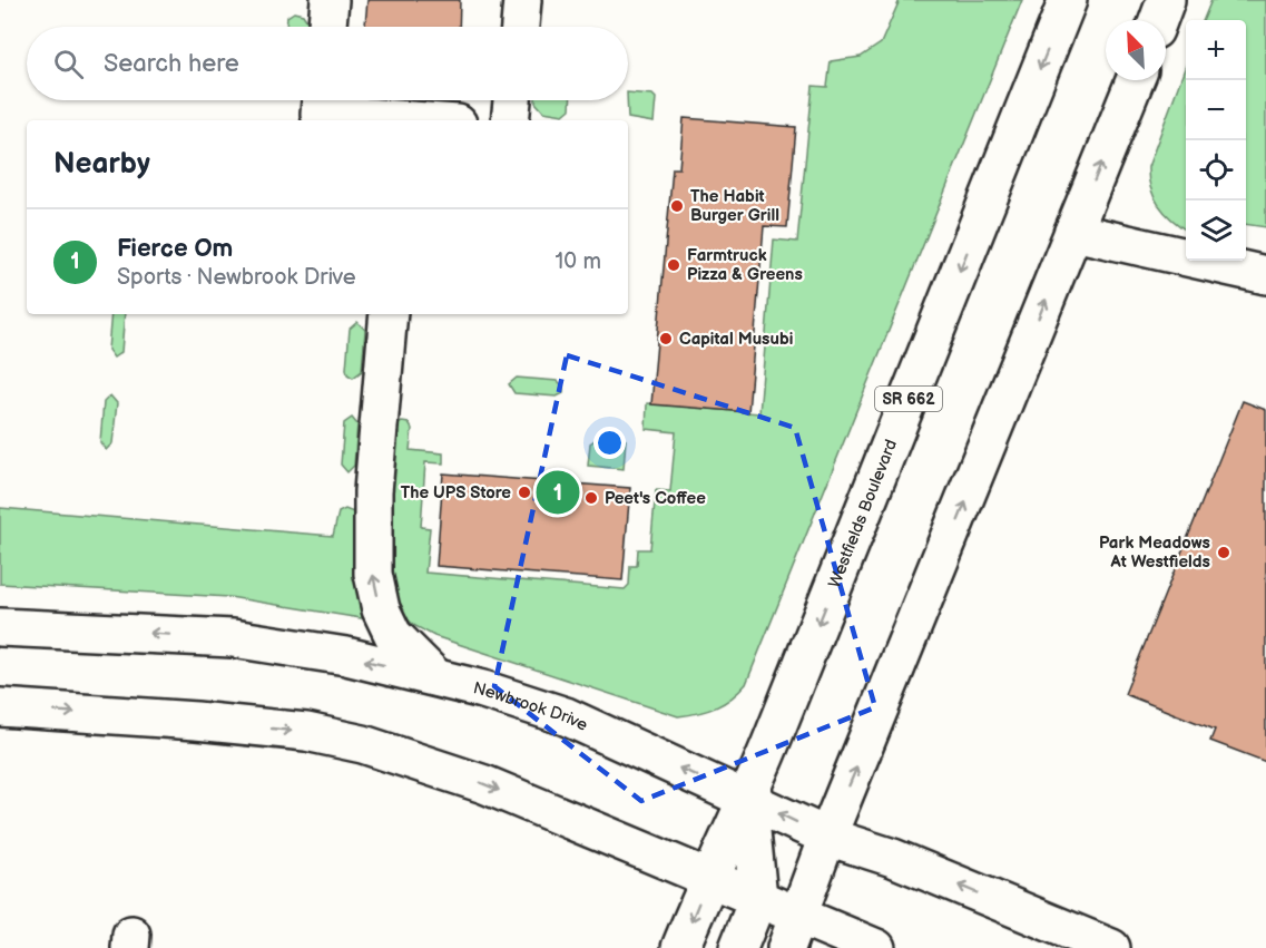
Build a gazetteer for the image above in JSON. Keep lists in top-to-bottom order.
{
  "streets": {
    "main road": ["SR 662", "Westfields Boulevard", "Newbrook Drive"]
  },
  "crossings": [
    ["Westfields Boulevard", "Newbrook Drive"]
  ],
  "places": [
    "The Habit Burger Grill",
    "Farmtruck Pizza & Greens",
    "Capital Musubi",
    "The UPS Store",
    "Peet's Coffee",
    "Park Meadows At Westfields"
  ],
  "north": "top left",
  "page": {
    "map_buttons": ["+", "−"],
    "search": "Search here",
    "heading": "Nearby",
    "list": [
      {
        "mark": "1",
        "name": "Fierce Om",
        "note": "Sports · Newbrook Drive",
        "value": "10 m"
      }
    ],
    "pins": "1"
  }
}
